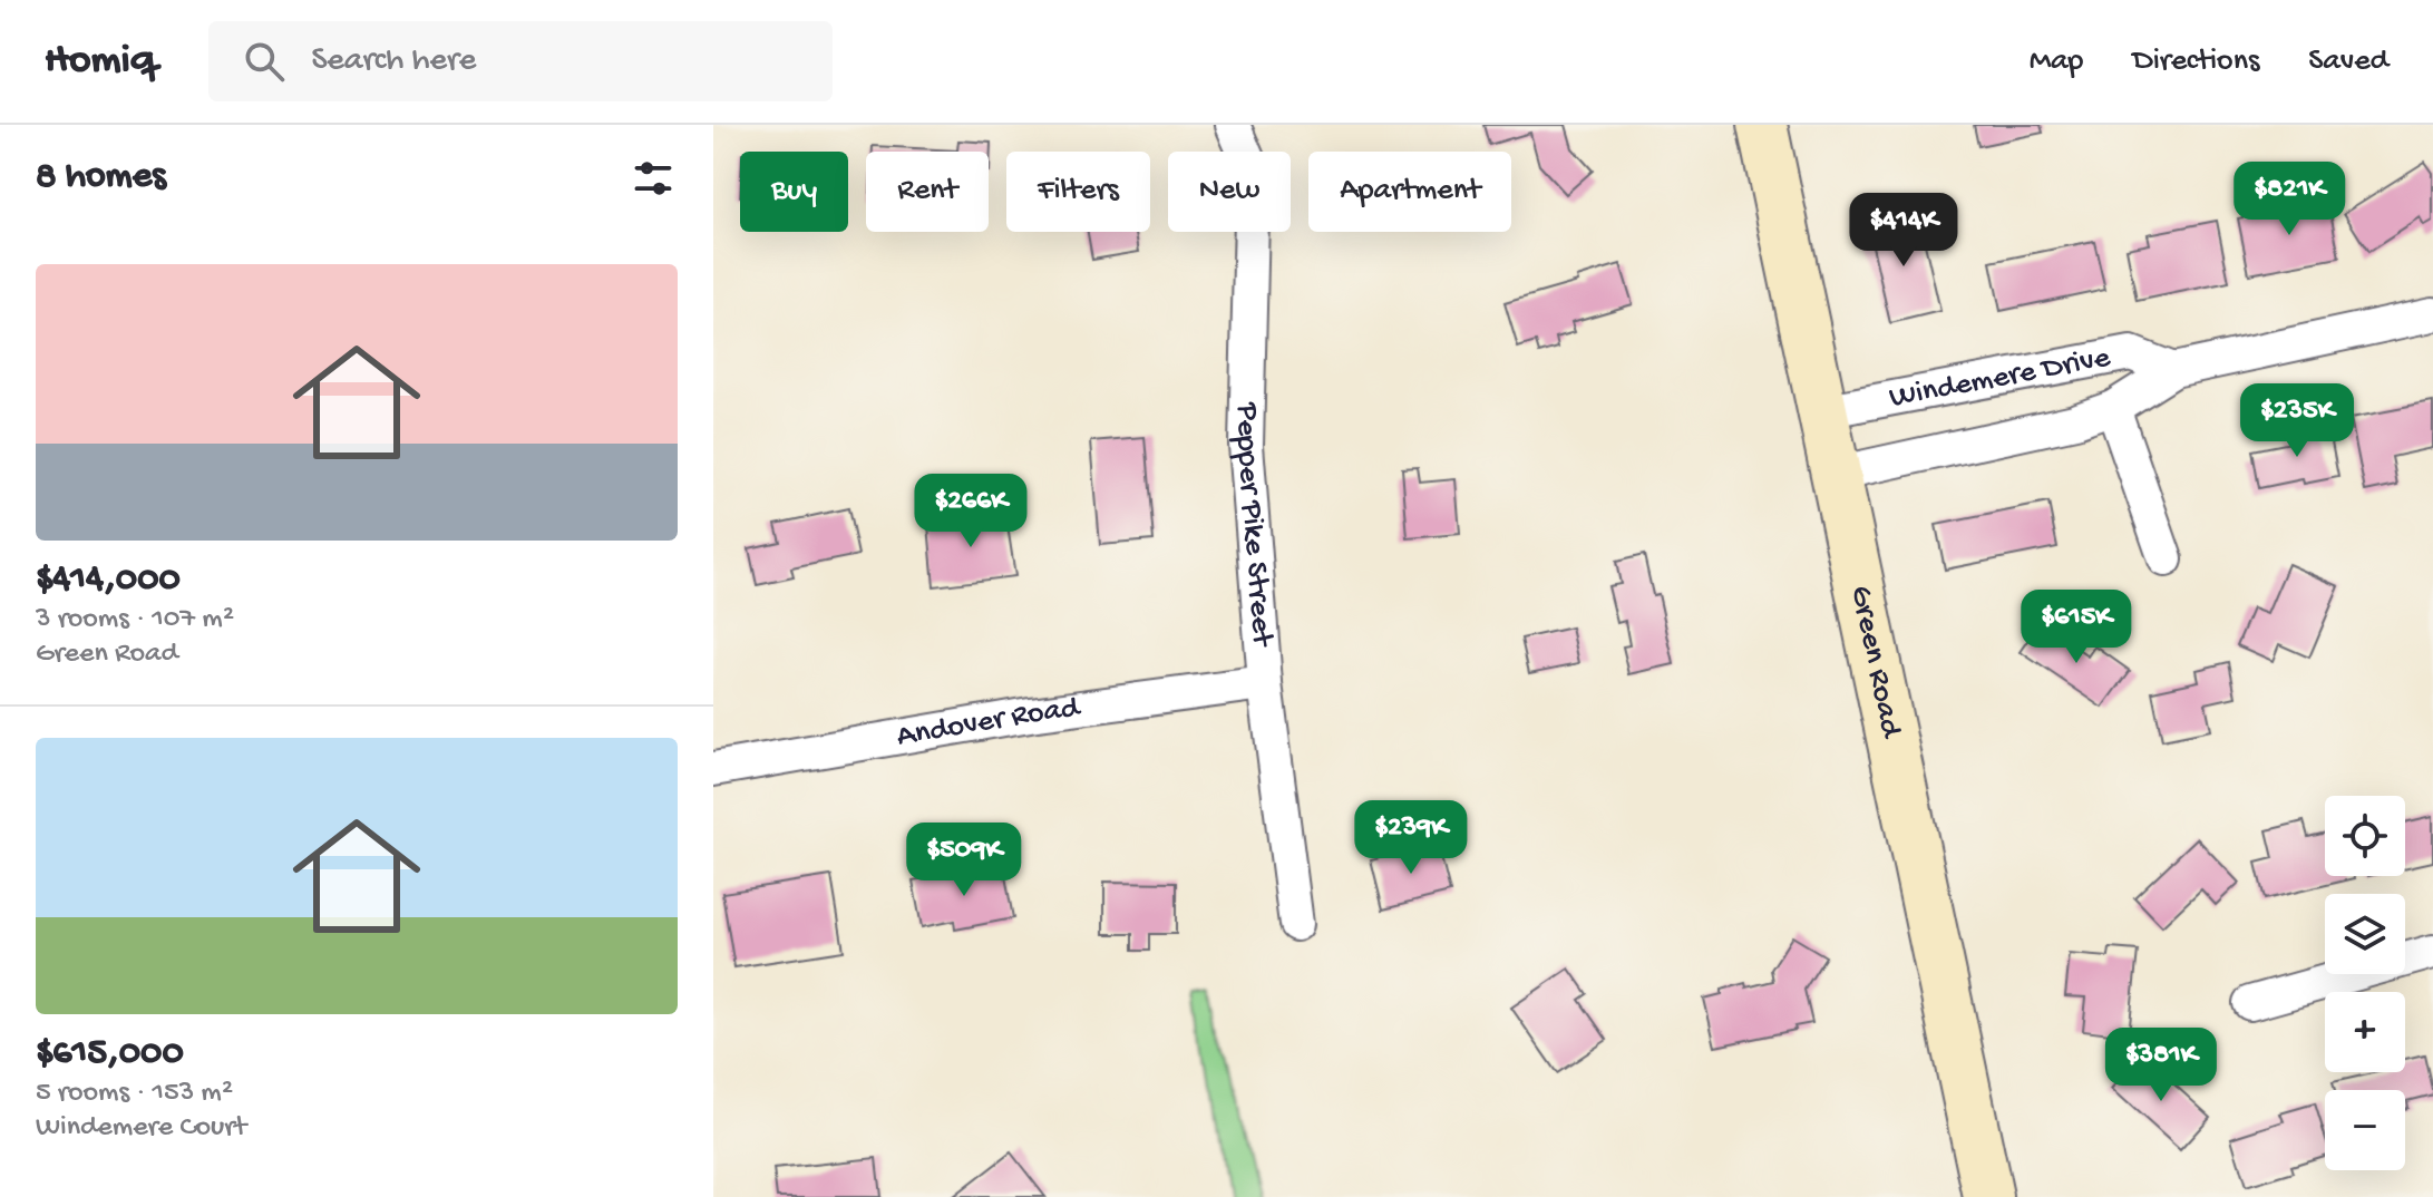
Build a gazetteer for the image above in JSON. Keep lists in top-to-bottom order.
{
  "streets": {
    "street": [
      "Windemere Drive",
      "Pepper Pike Street",
      "Green Road",
      "Andover Road"
    ]
  },
  "crossings": [
    ["Windemere Drive", "Green Road"],
    ["Pepper Pike Street", "Andover Road"]
  ],
  "page": {
    "header": "Homiq",
    "search": "Search here",
    "nav": ["Map", "Directions", "Saved"],
    "heading": "8 homes",
    "chip": [
      "Buy",
      "Rent",
      "Filters",
      "New",
      "Apartment"
    ],
    "price": [
      "$821K",
      "$414K",
      "$235K",
      "$266K",
      "$615K",
      "$239K",
      "$509K",
      "$381K"
    ],
    "list": [
      {
        "name": "$414,000",
        "note": "3 rooms · 107 m² · Green Road"
      },
      {
        "name": "$615,000",
        "note": "5 rooms · 153 m² · Windemere Court"
      }
    ],
    "map_buttons": ["+", "−"]
  }
}
